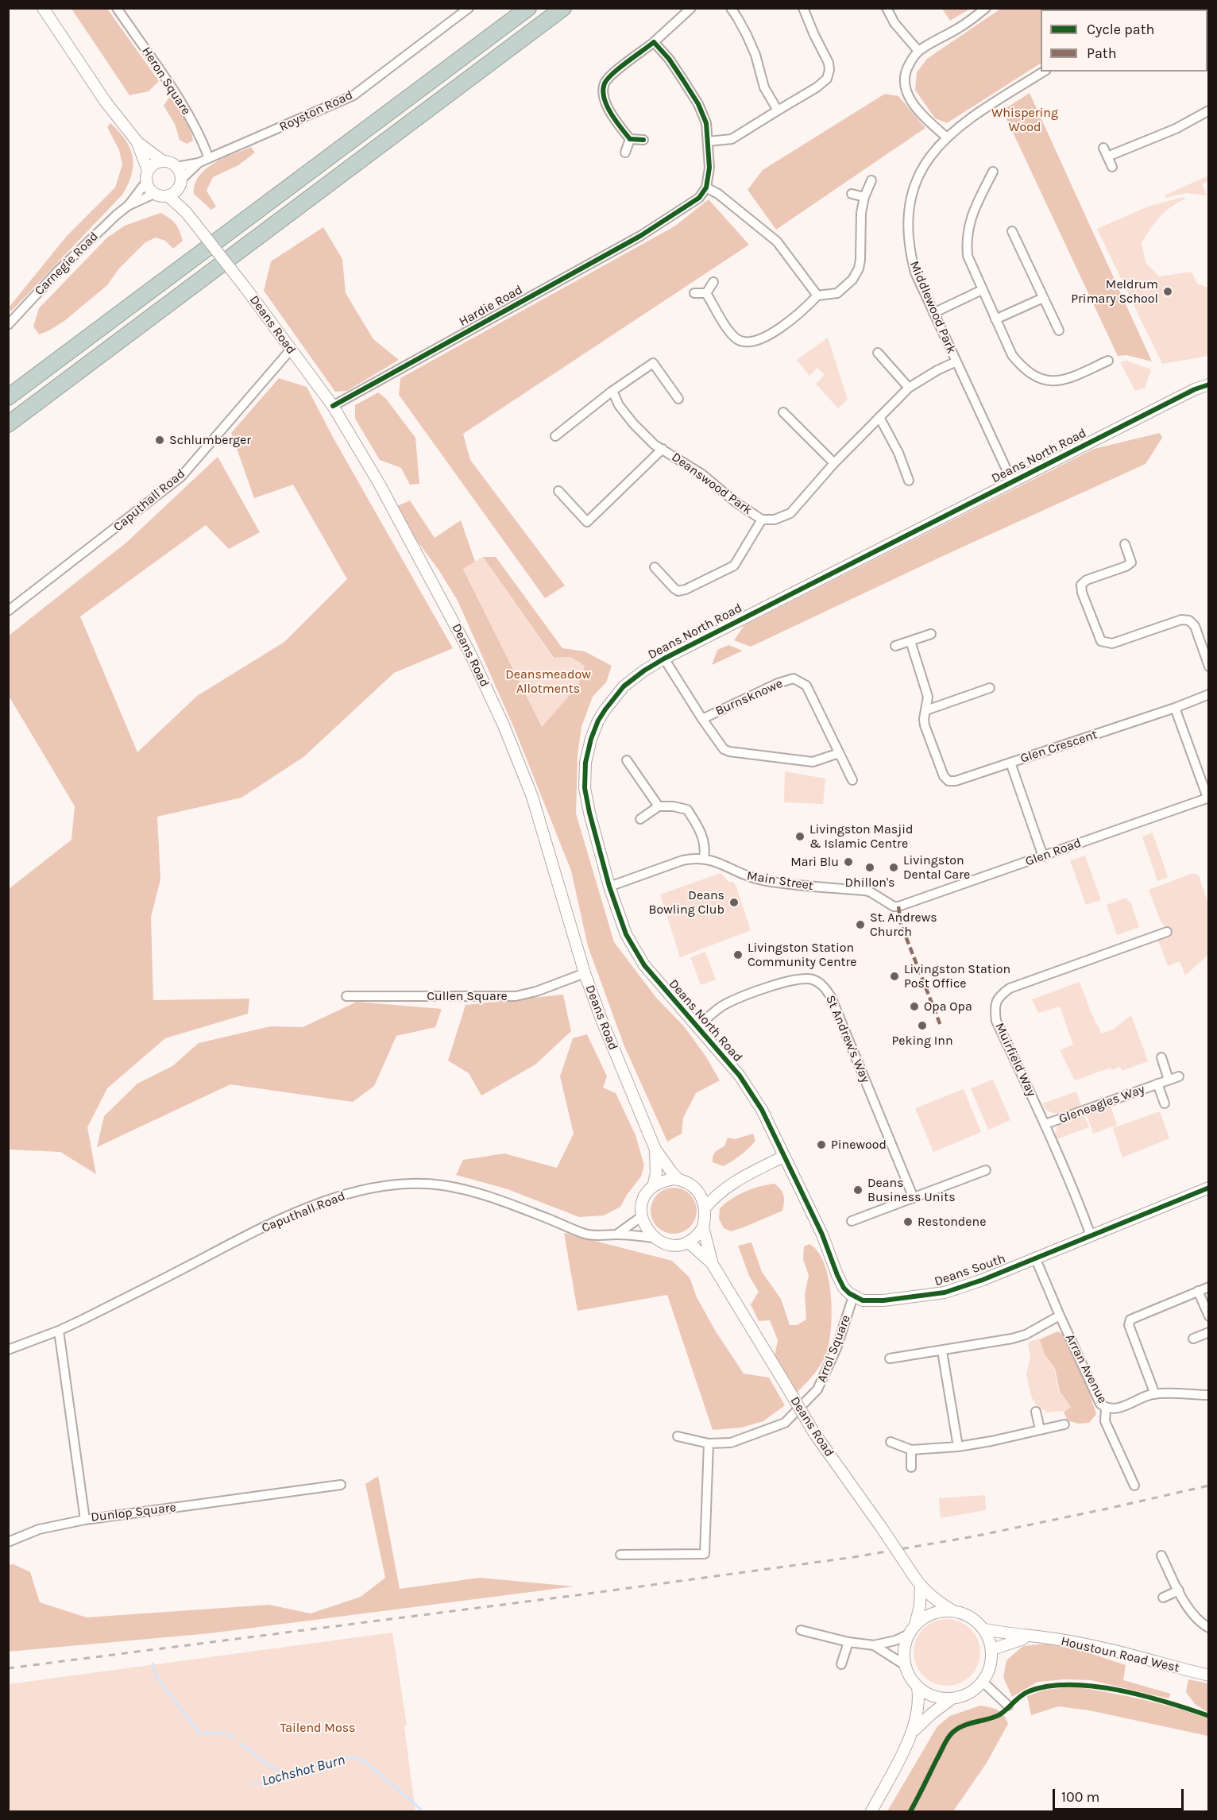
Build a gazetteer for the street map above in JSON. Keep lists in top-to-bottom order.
{
  "streets": {
    "street": [
      "Heron Square",
      "Royston Road",
      "Carnegie Road",
      "Hardie Road",
      "Middlewood Park",
      "Deans Road",
      "Deans North Road",
      "Deanswood Park",
      "Caputhall Road",
      "Burnsknowe",
      "Glen Crescent",
      "Glen Road",
      "Main Street",
      "Cullen Square",
      "St Andrew's Way",
      "Muirfield Way",
      "Gleneagles Way",
      "Deans South",
      "Arrol Square",
      "Arran Avenue",
      "Dunlop Square",
      "Houstoun Road West"
    ]
  },
  "crossings": [
    ["Heron Square", "Royston Road"],
    ["Royston Road", "Carnegie Road"],
    ["Royston Road", "Deans Road"],
    ["Carnegie Road", "Deans Road"],
    ["Hardie Road", "Deans Road"],
    ["Middlewood Park", "Deans North Road"],
    ["Middlewood Park", "Deanswood Park"],
    ["Deans Road", "Caputhall Road"],
    ["Deans Road", "Cullen Square"],
    ["Deans Road", "Houstoun Road West"],
    ["Deans North Road", "Burnsknowe"],
    ["Deans North Road", "Main Street"],
    ["Deans North Road", "St Andrew's Way"],
    ["Caputhall Road", "Dunlop Square"],
    ["Glen Crescent", "Glen Road"],
    ["Glen Road", "Main Street"],
    ["Muirfield Way", "Gleneagles Way"],
    ["Muirfield Way", "Deans South"],
    ["Deans South", "Arrol Square"],
    ["Deans South", "Arran Avenue"]
  ],
  "water": ["Lochshot Burn"],
  "parks": ["Whispering Wood", "Deansmeadow Allotments", "Tailend Moss"],
  "places": [
    "Meldrum Primary School",
    "Schlumberger",
    "Livingston Masjid & Islamic Centre",
    "Mari Blu",
    "Dhillon's",
    "Livingston Dental Care",
    "Deans Bowling Club",
    "St. Andrews Church",
    "Livingston Station Community Centre",
    "Livingston Station Post Office",
    "Opa Opa",
    "Peking Inn",
    "Pinewood",
    "Deans Business Units",
    "Restondene"
  ],
  "legend": ["Cycle path", "Path"],
  "scale_bar": "100 m"
}
